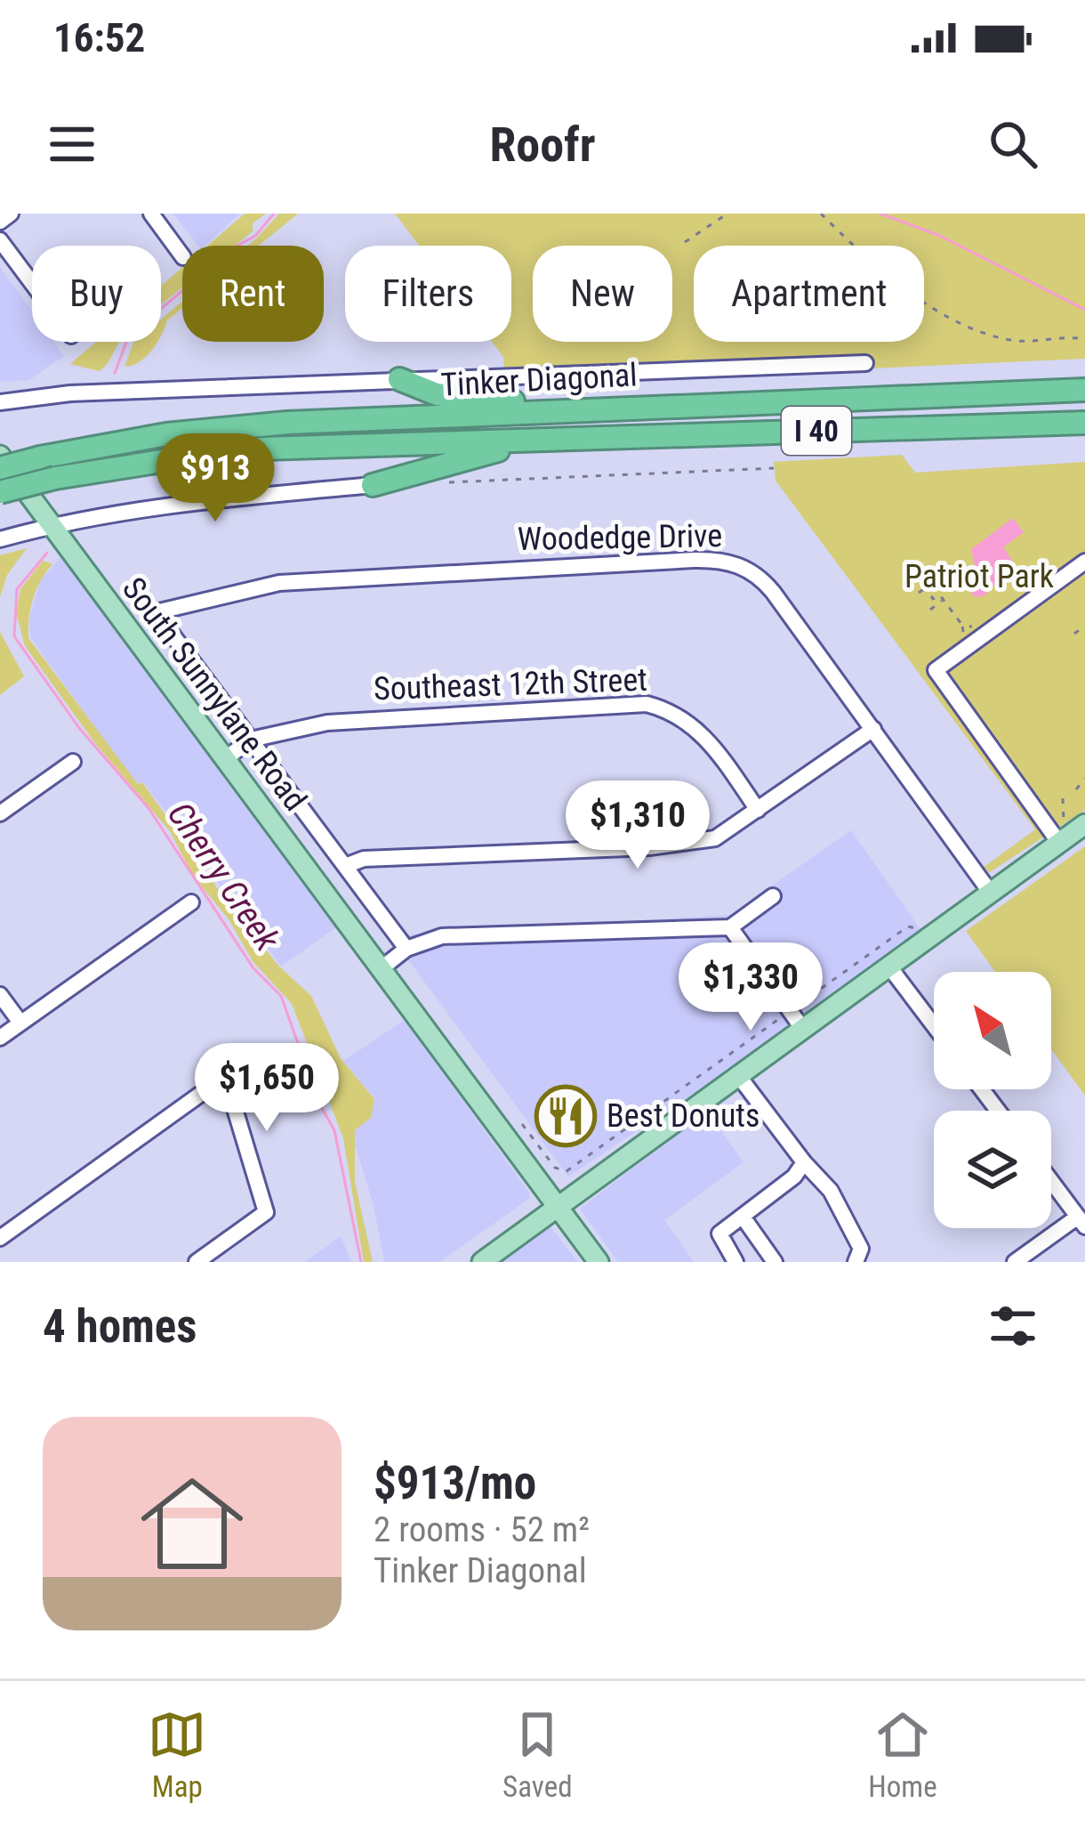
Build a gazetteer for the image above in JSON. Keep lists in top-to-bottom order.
{
  "streets": {
    "highway": ["Tinker Diagonal", "I 40"],
    "main road": ["South Sunnylane Road"],
    "street": ["Woodedge Drive", "Southeast 12th Street"]
  },
  "crossings": [
    ["Woodedge Drive", "South Sunnylane Road"],
    ["Southeast 12th Street", "South Sunnylane Road"]
  ],
  "water": ["Cherry Creek"],
  "parks": ["Patriot Park"],
  "places": {
    "restaurant": ["Best Donuts"]
  },
  "north": "top left",
  "page": {
    "status": "16:52",
    "header": "Roofr",
    "chip": [
      "Buy",
      "Rent",
      "Filters",
      "New",
      "Apartment"
    ],
    "price": [
      "$913",
      "$1,310",
      "$1,330",
      "$1,650"
    ],
    "heading": "4 homes",
    "list": [
      {
        "name": "$913/mo",
        "note": "2 rooms · 52 m² · Tinker Diagonal"
      }
    ],
    "tabs": ["Map", "Saved", "Home"]
  }
}
